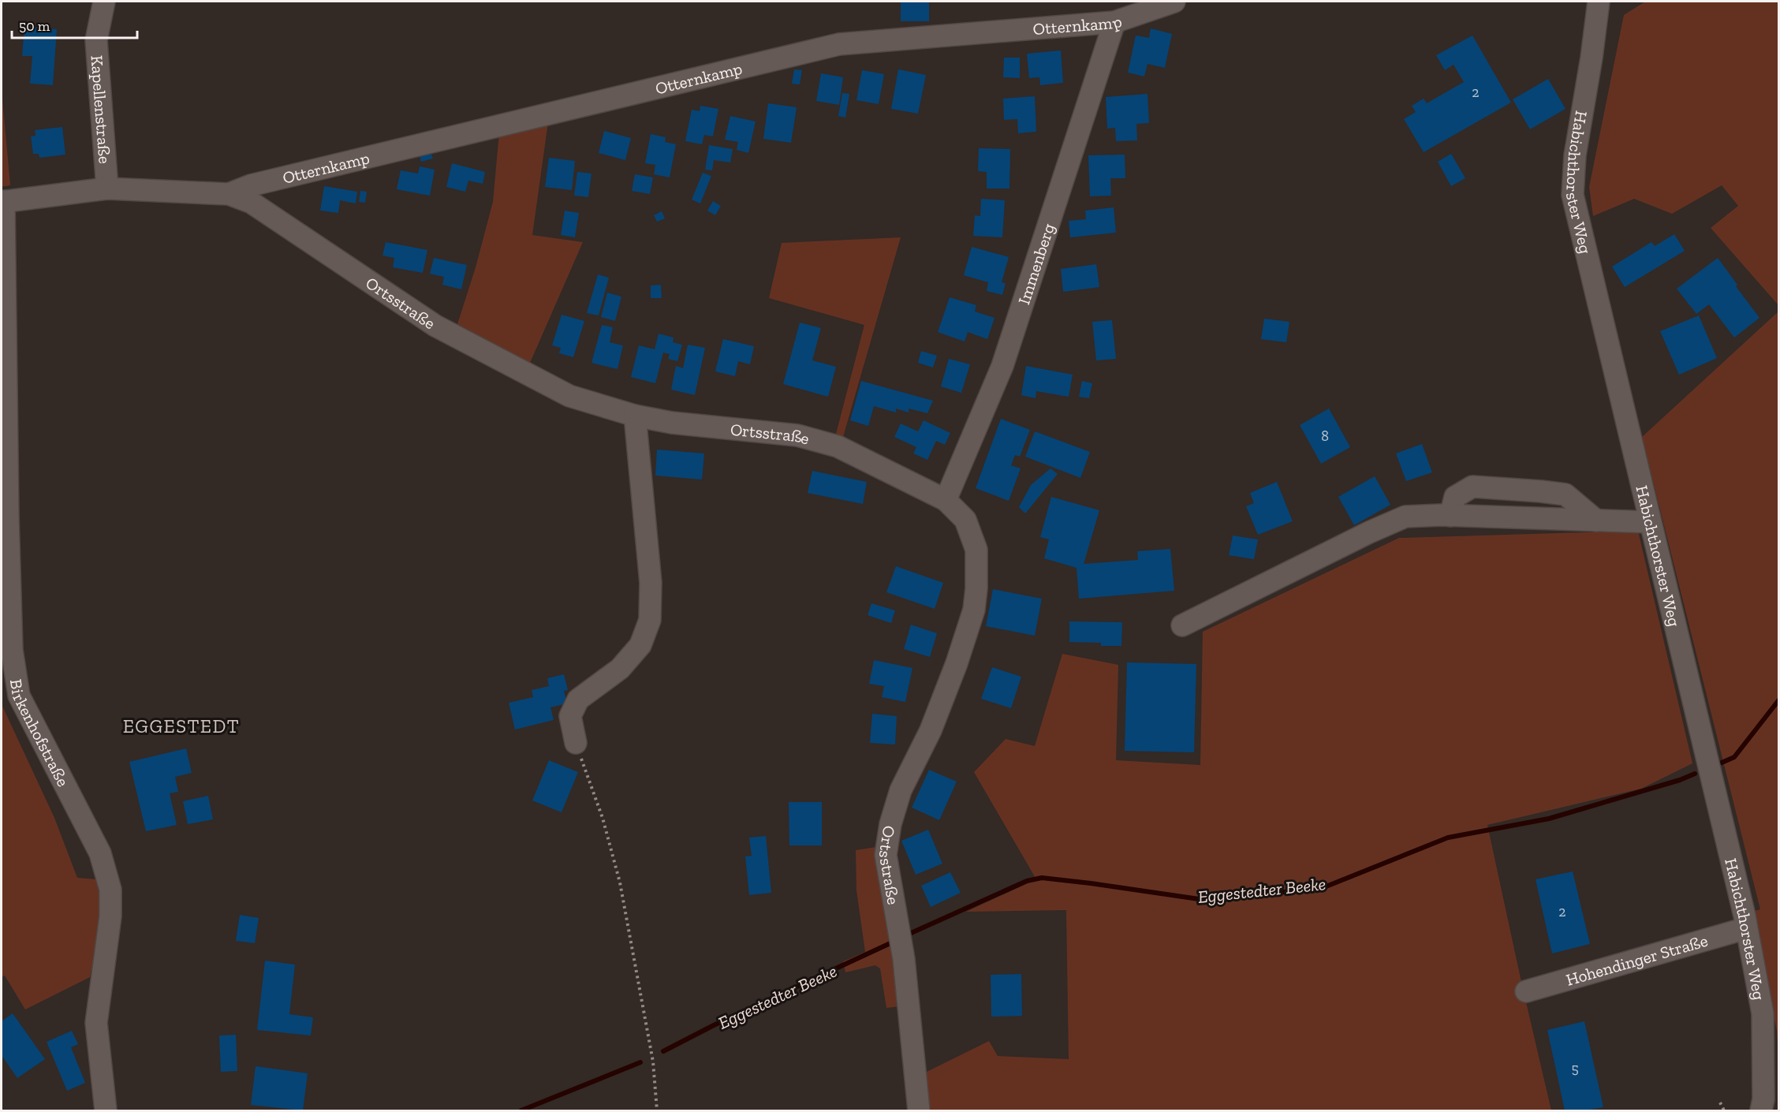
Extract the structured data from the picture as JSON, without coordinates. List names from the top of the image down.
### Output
{
  "streets": {
    "street": [
      "Otternkamp",
      "Kapellenstraße",
      "Habichthorster Weg",
      "Immenberg",
      "Ortsstraße",
      "Birkenhofstraße",
      "Hohendinger Straße"
    ]
  },
  "crossings": [
    ["Otternkamp", "Immenberg"],
    ["Otternkamp", "Ortsstraße"],
    ["Kapellenstraße", "Ortsstraße"],
    ["Habichthorster Weg", "Hohendinger Straße"],
    ["Immenberg", "Ortsstraße"],
    ["Ortsstraße", "Birkenhofstraße"]
  ],
  "districts": ["EGGESTEDT"],
  "water": ["Eggestedter Beeke"],
  "house_numbers": [
    "2",
    "8",
    "2",
    "5"
  ],
  "scale_bar": "50 m"
}
